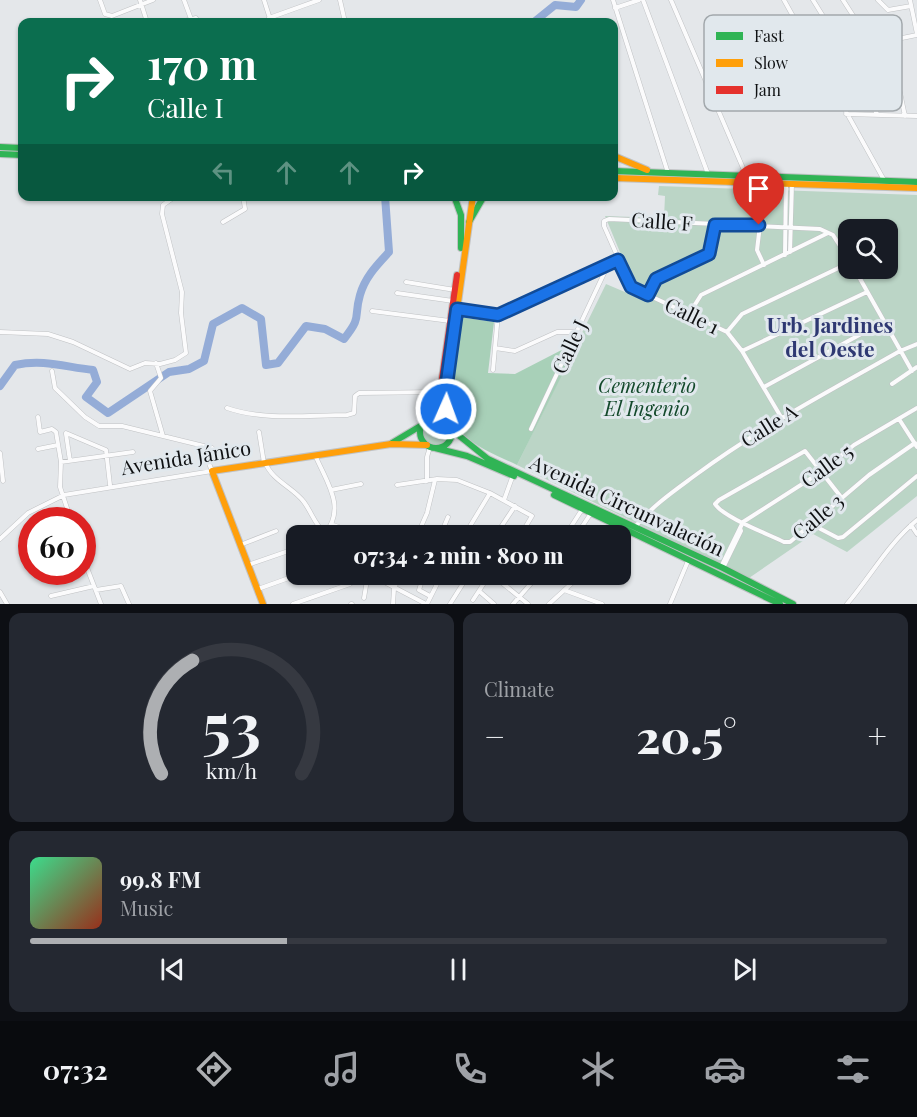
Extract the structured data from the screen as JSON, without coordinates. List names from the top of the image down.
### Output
{
  "streets": {
    "main road": ["Avenida Jánico", "Avenida Circunvalación"],
    "street": [
      "Calle F",
      "Calle 1",
      "Calle J",
      "Calle A",
      "Calle 5",
      "Calle 3"
    ]
  },
  "crossings": [
    ["Calle F", "Calle 1"],
    ["Calle 1", "Calle A"],
    ["Calle A", "Avenida Circunvalación"],
    ["Avenida Jánico", "Avenida Circunvalación"],
    ["Calle 5", "Calle 3"]
  ],
  "districts": ["Urb. Jardines del Oeste"],
  "parks": ["Cementerio El Ingenio"],
  "legend": ["Fast", "Slow", "Jam"],
  "page": {
    "turn": ["170 m", "Calle I"],
    "limit": "60",
    "trip": "07:34 · 2 min · 800 m",
    "tile": "Climate",
    "heat": ["−", "20.5°", "+"],
    "song": ["99.8 FM", "Music"],
    "tabs": "07:32",
    "gauge": ["53", "km/h"]
  }
}
